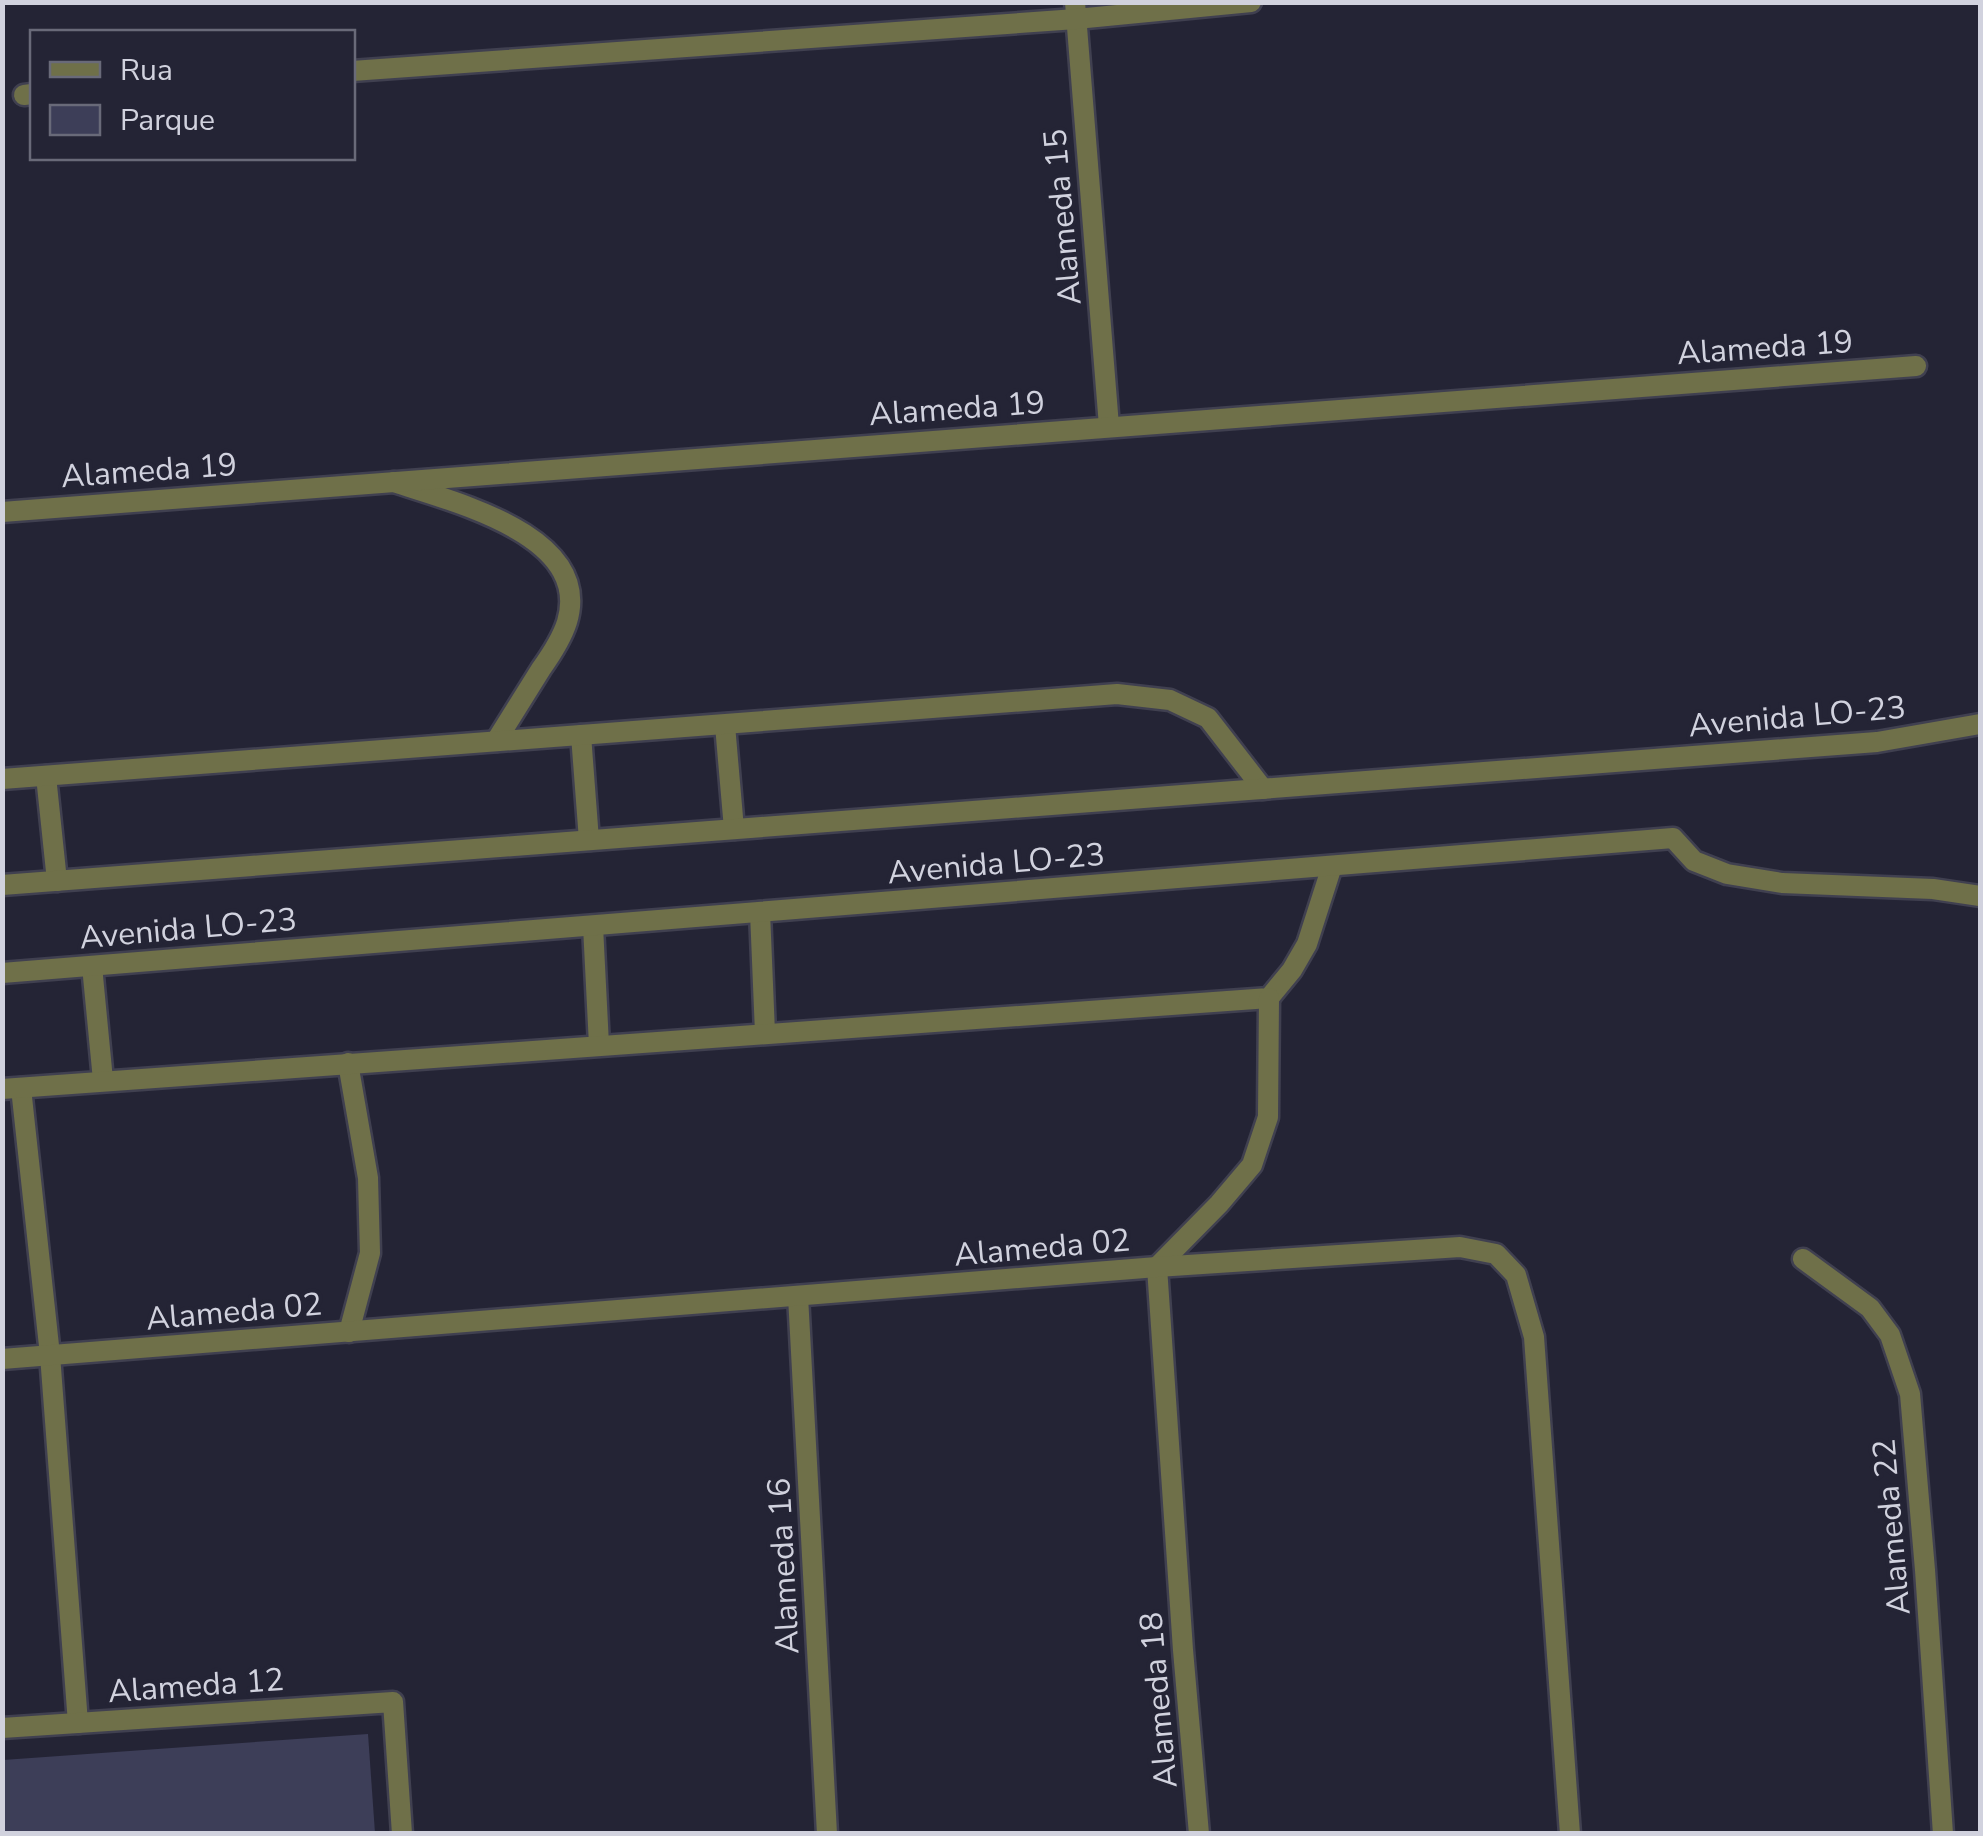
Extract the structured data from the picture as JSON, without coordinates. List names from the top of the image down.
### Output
{
  "streets": {
    "street": [
      "Alameda 15",
      "Alameda 19",
      "Avenida LO-23",
      "Alameda 02",
      "Alameda 22",
      "Alameda 16",
      "Alameda 12",
      "Alameda 18"
    ]
  },
  "crossings": [
    ["Alameda 15", "Alameda 19"],
    ["Alameda 02", "Alameda 16"],
    ["Alameda 02", "Alameda 18"]
  ],
  "legend": ["Rua", "Parque"]
}
